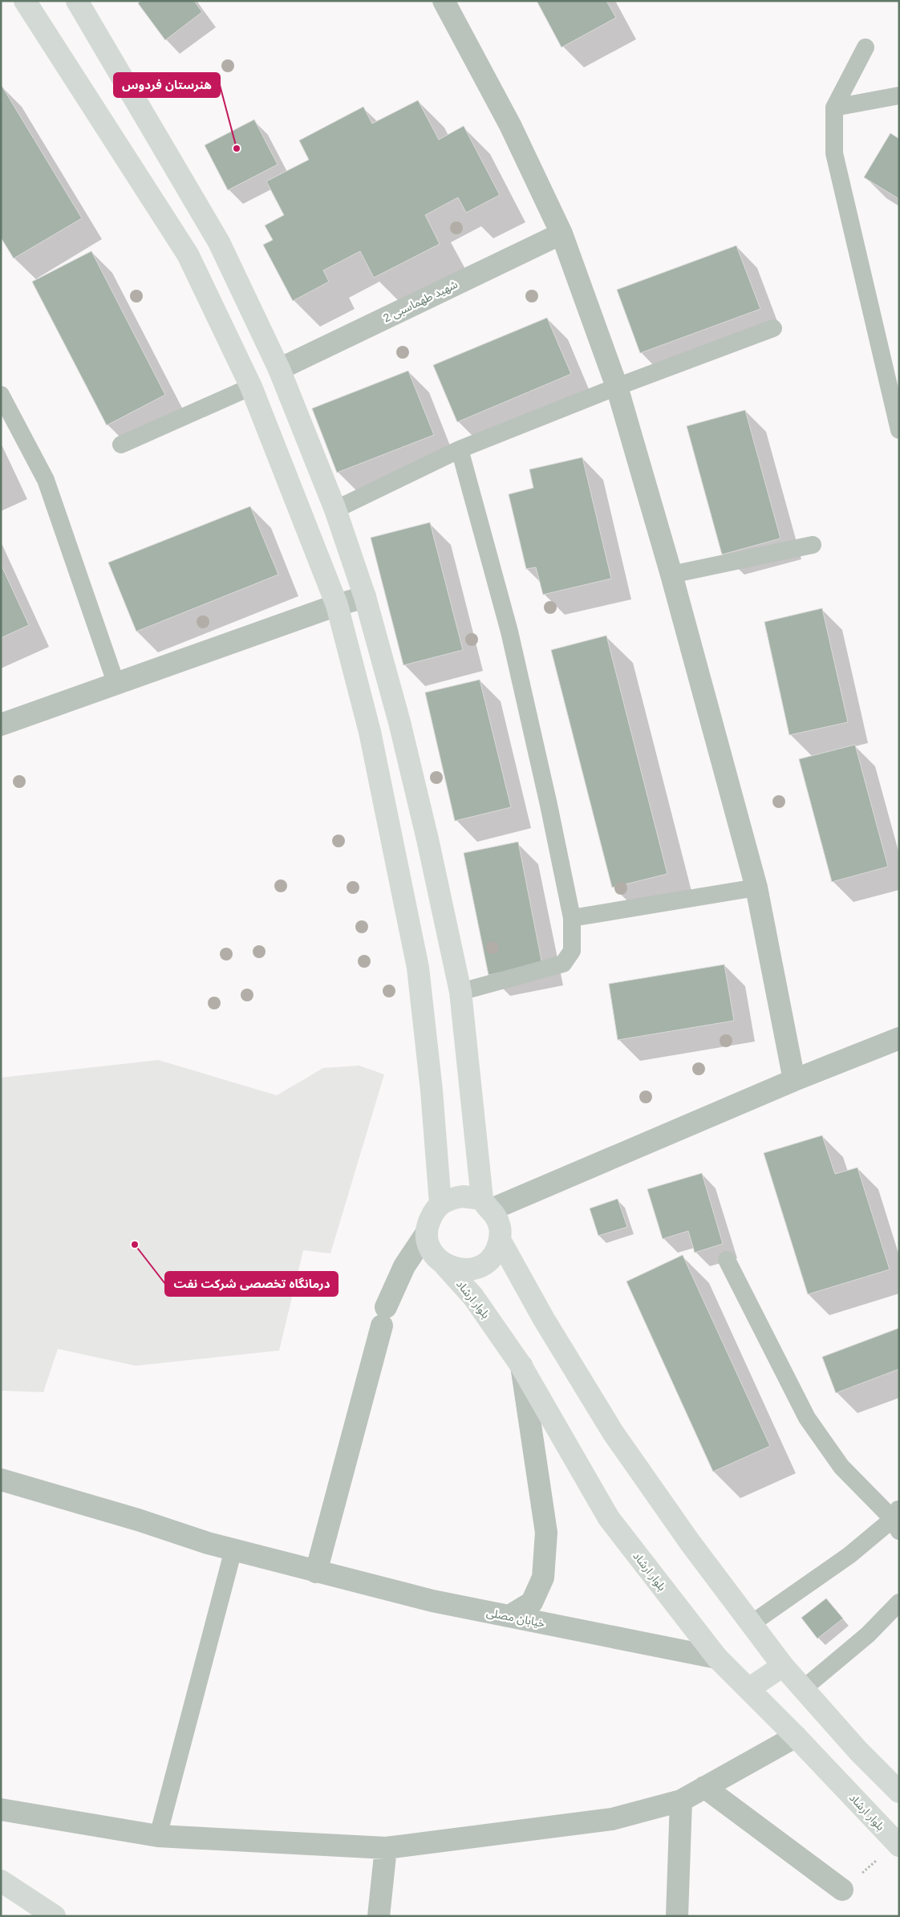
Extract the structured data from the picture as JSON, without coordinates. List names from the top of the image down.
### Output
{
  "streets": {
    "main road": ["بلوار ارشاد"],
    "street": ["شهید طهماسبی 2", "خیابان مصلی"]
  },
  "crossings": [
    ["بلوار ارشاد", "خیابان مصلی"]
  ],
  "places": ["هنرستان فردوس", "درمانگاه تخصصی شرکت نفت"]
}
